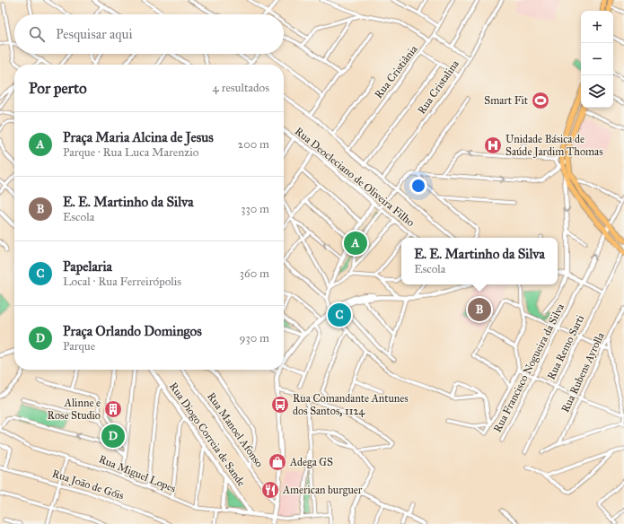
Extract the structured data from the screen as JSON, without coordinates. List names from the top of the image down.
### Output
{
  "streets": {
    "street": [
      "Rua Cristiânia",
      "Rua Cristalina",
      "Rua Deocleciano de Oliveira Filho",
      "Rua Remo Sarti",
      "Rua Francisco Nogueira da Silva",
      "Rua Rubens Ayrolla",
      "Rua Manoel Afonso",
      "Rua Diogo Correia de Sande",
      "Rua Miguel Lopes",
      "Rua João de Góis"
    ]
  },
  "crossings": [
    ["Rua Diogo Correia de Sande", "Rua Miguel Lopes"]
  ],
  "places": {
    "sports": ["Smart Fit"],
    "hospital": ["Unidade Básica de Saúde Jardim Thomas"],
    "bus stop": ["Rua Comandante Antunes dos Santos, 1124"],
    "building": ["Alinne e Rose Studio"],
    "shop": ["Adega GS"],
    "restaurant": ["American burguer"]
  },
  "page": {
    "map_buttons": ["+", "−"],
    "search": "Pesquisar aqui",
    "heading": ["Por perto", "4 resultados"],
    "list": [
      {
        "mark": "A",
        "name": "Praça Maria Alcina de Jesus",
        "note": "Parque · Rua Luca Marenzio",
        "value": "200 m"
      },
      {
        "mark": "B",
        "name": "E. E. Martinho da Silva",
        "note": "Escola",
        "value": "330 m"
      },
      {
        "mark": "C",
        "name": "Papelaria",
        "note": "Local · Rua Ferreirópolis",
        "value": "360 m"
      },
      {
        "mark": "D",
        "name": "Praça Orlando Domingos",
        "note": "Parque",
        "value": "930 m"
      }
    ],
    "pins": [
      "A",
      "B",
      "C",
      "D"
    ],
    "popup": ["E. E. Martinho da Silva", "Escola"]
  }
}
